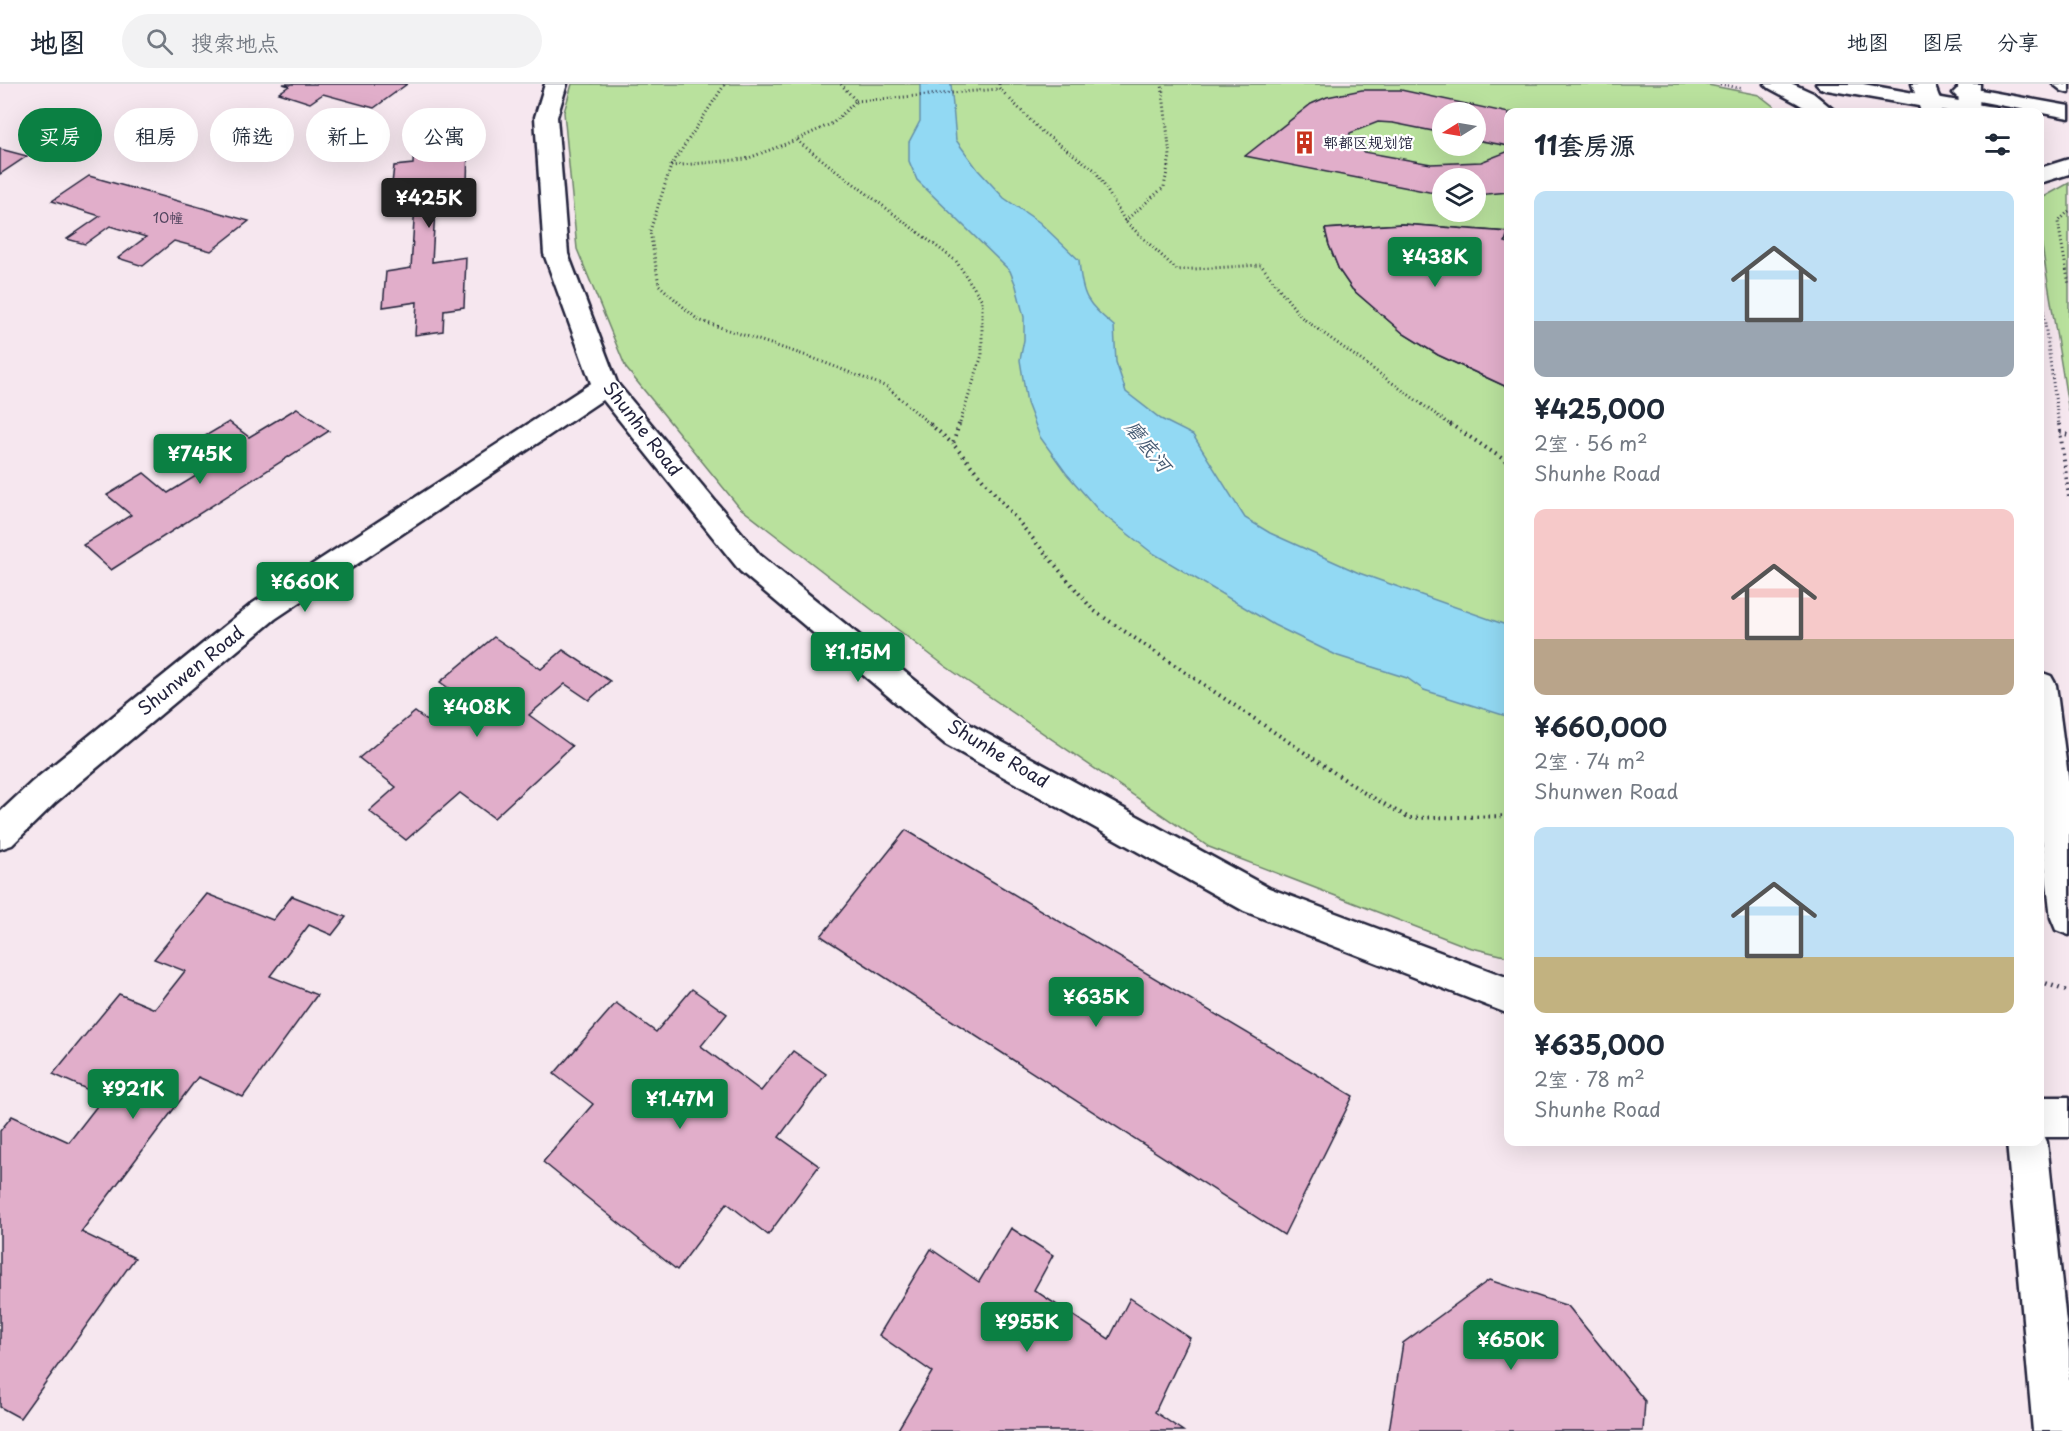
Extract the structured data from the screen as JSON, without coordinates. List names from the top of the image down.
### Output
{
  "streets": {
    "street": ["Shunhe Road", "Shunwen Road"]
  },
  "crossings": [
    ["Shunhe Road", "Shunwen Road"]
  ],
  "water": ["磨底河"],
  "places": {
    "building": ["郫都区规划馆"]
  },
  "house_numbers": ["10幢"],
  "north": "left",
  "page": {
    "header": "地图",
    "search": "搜索地点",
    "nav": ["地图", "图层", "分享"],
    "chip": [
      "买房",
      "租房",
      "筛选",
      "新上",
      "公寓"
    ],
    "heading": "11套房源",
    "price": [
      "¥425K",
      "¥438K",
      "¥745K",
      "¥660K",
      "¥1.15M",
      "¥408K",
      "¥635K",
      "¥921K",
      "¥1.47M",
      "¥955K",
      "¥650K"
    ],
    "list": [
      {
        "name": "¥425,000",
        "note": "2室 · 56 m² · Shunhe Road"
      },
      {
        "name": "¥660,000",
        "note": "2室 · 74 m² · Shunwen Road"
      },
      {
        "name": "¥635,000",
        "note": "2室 · 78 m² · Shunhe Road"
      }
    ]
  }
}
